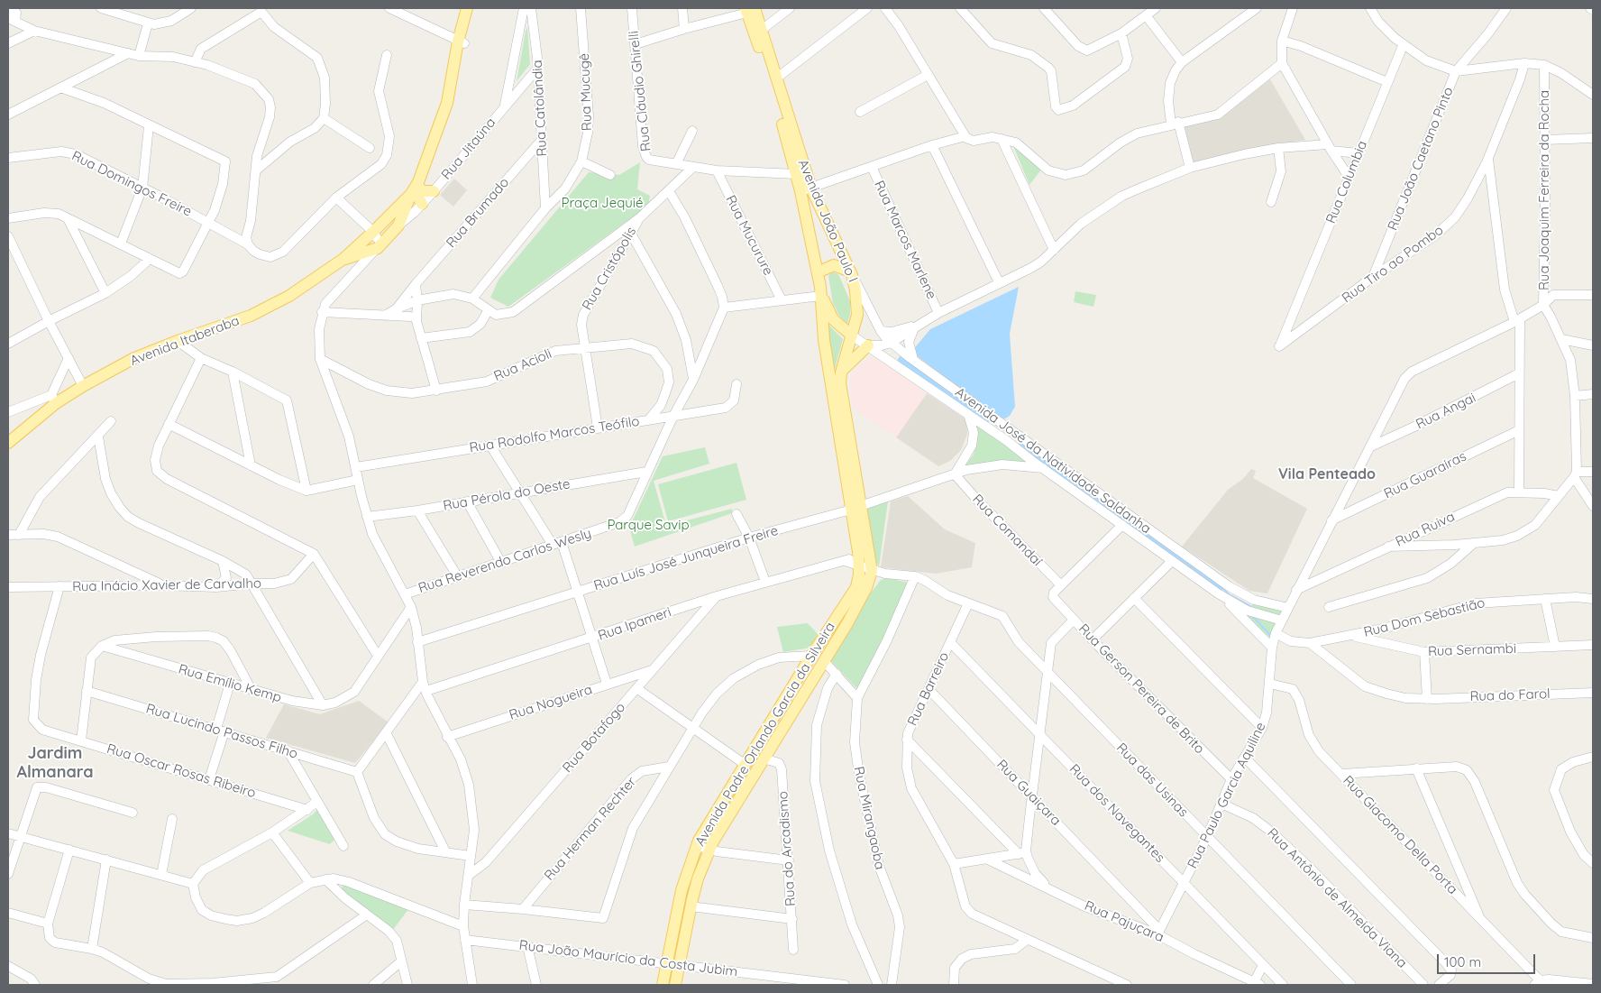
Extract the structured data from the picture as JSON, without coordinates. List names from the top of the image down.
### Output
{
  "streets": {
    "main road": ["Avenida João Paulo I", "Avenida Itaberaba", "Avenida Padre Orlando Garcia da Silveira"],
    "street": [
      "Rua Cláudio Ghirelli",
      "Rua Mucugê",
      "Rua Catolândia",
      "Rua Jitaúna",
      "Rua João Caetano Pinto",
      "Rua Columbia",
      "Rua Domingos Freire",
      "Rua Joaquim Ferreira da Rocha",
      "Rua Brumado",
      "Rua Mucurure",
      "Rua Marcos Marlene",
      "Rua Tiro ao Pombo",
      "Rua Cristópolis",
      "Rua Acioli",
      "Rua Angai",
      "Rua Rodolfo Marcos Teófilo",
      "Avenida José da Natividade Saldanha",
      "Rua Guarairas",
      "Rua Pérola do Oeste",
      "Rua Ruiva",
      "Rua Comandaí",
      "Rua Luís José Junqueira Freire",
      "Rua Reverendo Carlos Wesly",
      "Rua Inácio Xavier de Carvalho",
      "Rua Dom Sebastião",
      "Rua Ipameri",
      "Rua Sernambi",
      "Rua Emílio Kemp",
      "Rua Barreiro",
      "Rua Gerson Pereira de Brito",
      "Rua do Farol",
      "Rua Nogueira",
      "Rua Lucindo Passos Filho",
      "Rua Botafogo",
      "Rua Oscar Rosas Ribeiro",
      "Rua das Usinas",
      "Rua Guaiçara",
      "Rua Paulo Garcia Aquiline",
      "Rua dos Navegantes",
      "Rua Mirangaoba",
      "Rua Herman Rechter",
      "Rua Giacomo Della Porta",
      "Rua do Arcadismo",
      "Rua Antônio de Almeida Viana",
      "Rua Pajuçara",
      "Rua João Maurício da Costa Jubim"
    ]
  },
  "crossings": [
    ["Rua Cláudio Ghirelli", "Avenida João Paulo I"],
    ["Rua Cláudio Ghirelli", "Rua Mucurure"],
    ["Rua Mucugê", "Rua Catolândia"],
    ["Rua Catolândia", "Rua Jitaúna"],
    ["Rua Catolândia", "Rua Brumado"],
    ["Rua Jitaúna", "Avenida Itaberaba"],
    ["Rua João Caetano Pinto", "Rua Tiro ao Pombo"],
    ["Rua Columbia", "Rua Tiro ao Pombo"],
    ["Rua Joaquim Ferreira da Rocha", "Rua Paulo Garcia Aquiline"],
    ["Avenida João Paulo I", "Avenida José da Natividade Saldanha"],
    ["Avenida João Paulo I", "Rua Luís José Junqueira Freire"],
    ["Avenida João Paulo I", "Rua Ipameri"],
    ["Avenida João Paulo I", "Avenida Padre Orlando Garcia da Silveira"],
    ["Rua Cristópolis", "Rua Acioli"],
    ["Rua Cristópolis", "Rua Rodolfo Marcos Teófilo"],
    ["Rua Acioli", "Rua Rodolfo Marcos Teófilo"],
    ["Rua Angai", "Rua Paulo Garcia Aquiline"],
    ["Rua Rodolfo Marcos Teófilo", "Rua Reverendo Carlos Wesly"],
    ["Avenida José da Natividade Saldanha", "Rua Luís José Junqueira Freire"],
    ["Avenida José da Natividade Saldanha", "Rua Paulo Garcia Aquiline"],
    ["Rua Guarairas", "Rua Paulo Garcia Aquiline"],
    ["Rua Pérola do Oeste", "Rua Reverendo Carlos Wesly"],
    ["Rua Ruiva", "Rua Paulo Garcia Aquiline"],
    ["Rua Comandaí", "Rua Luís José Junqueira Freire"],
    ["Rua Comandaí", "Rua Gerson Pereira de Brito"],
    ["Rua Inácio Xavier de Carvalho", "Rua Oscar Rosas Ribeiro"],
    ["Rua Dom Sebastião", "Rua Sernambi"],
    ["Rua Dom Sebastião", "Rua do Farol"],
    ["Rua Dom Sebastião", "Rua Paulo Garcia Aquiline"],
    ["Rua Ipameri", "Rua Botafogo"],
    ["Rua Barreiro", "Rua das Usinas"],
    ["Rua Barreiro", "Rua Guaiçara"],
    ["Rua Barreiro", "Rua dos Navegantes"],
    ["Rua Gerson Pereira de Brito", "Rua Paulo Garcia Aquiline"],
    ["Rua Nogueira", "Rua Botafogo"],
    ["Avenida Padre Orlando Garcia da Silveira", "Rua do Arcadismo"],
    ["Avenida Padre Orlando Garcia da Silveira", "Rua João Maurício da Costa Jubim"],
    ["Rua das Usinas", "Rua Paulo Garcia Aquiline"],
    ["Rua Guaiçara", "Rua Paulo Garcia Aquiline"],
    ["Rua Guaiçara", "Rua Pajuçara"],
    ["Rua Paulo Garcia Aquiline", "Rua dos Navegantes"],
    ["Rua Paulo Garcia Aquiline", "Rua Giacomo Della Porta"],
    ["Rua Paulo Garcia Aquiline", "Rua Antônio de Almeida Viana"],
    ["Rua Paulo Garcia Aquiline", "Rua Pajuçara"]
  ],
  "districts": ["Vila Penteado", "Jardim Almanara"],
  "parks": ["Praça Jequié", "Parque Savip"],
  "scale_bar": "100 m"
}
